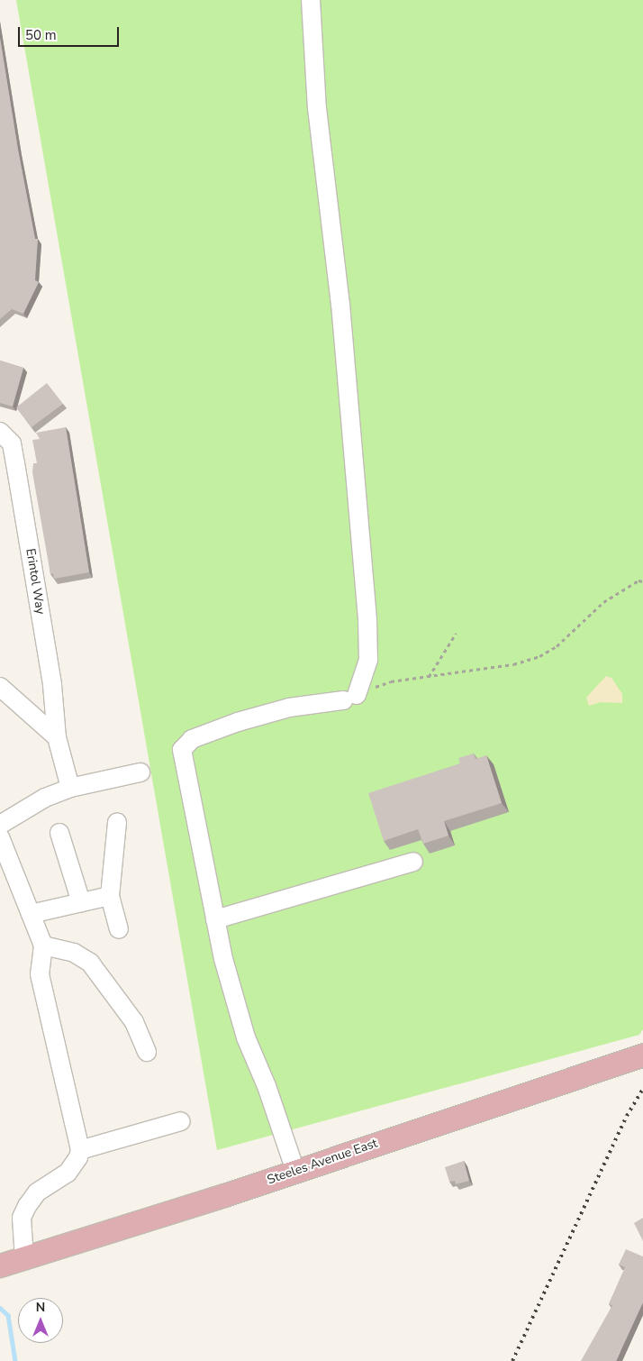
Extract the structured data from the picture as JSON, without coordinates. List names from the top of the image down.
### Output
{
  "streets": {
    "main road": ["Steeles Avenue East"],
    "street": ["Erintol Way"]
  },
  "scale_bar": "50 m",
  "north": "top"
}
